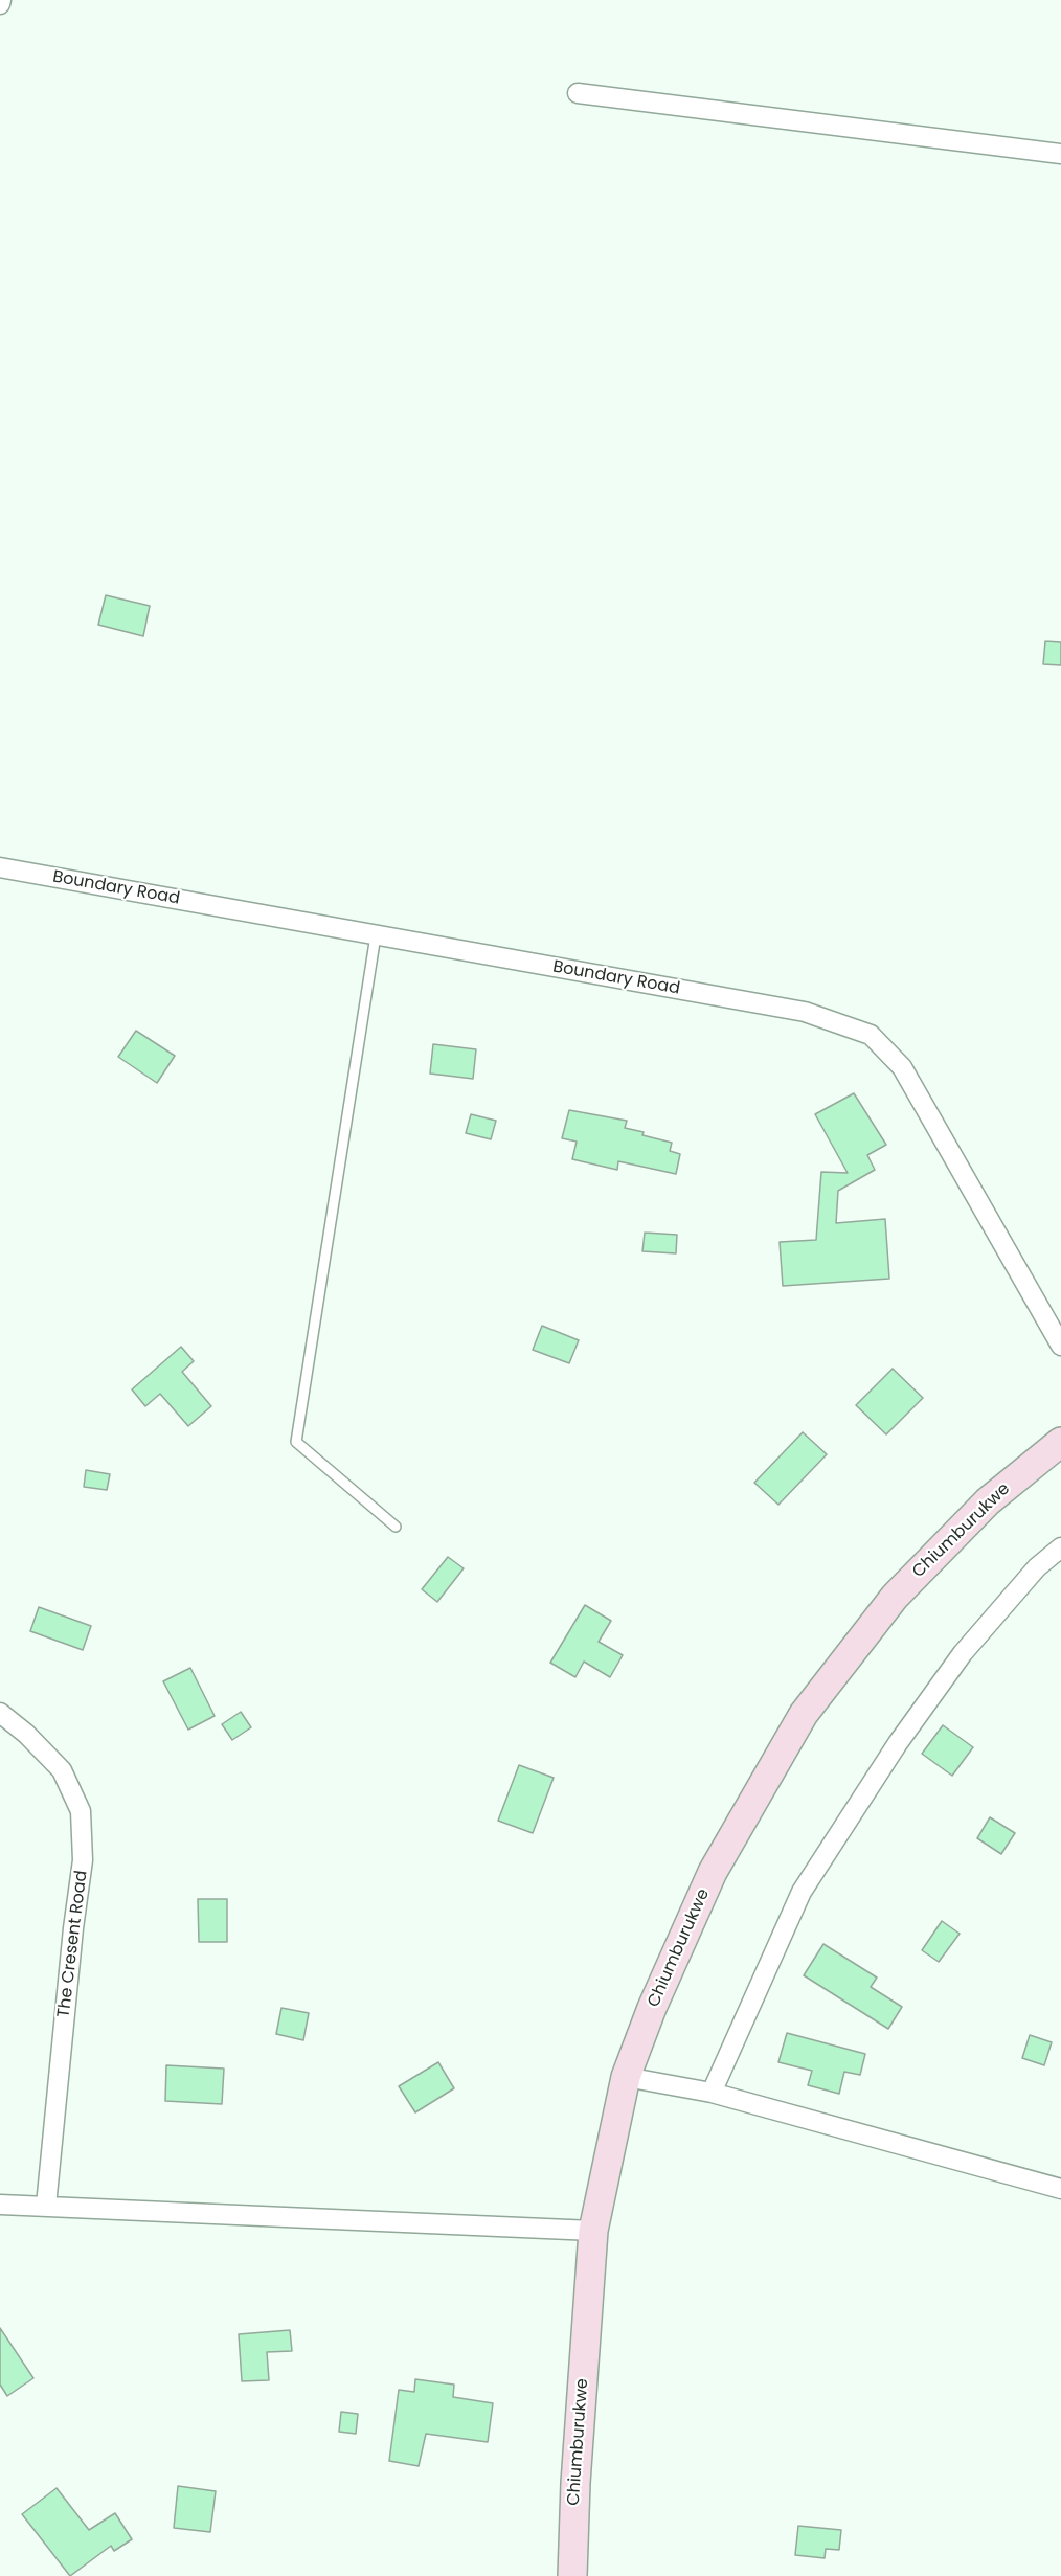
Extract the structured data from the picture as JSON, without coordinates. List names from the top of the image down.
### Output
{
  "streets": {
    "street": ["Boundary Road", "Chiumburukwe", "The Cresent Road"]
  }
}
